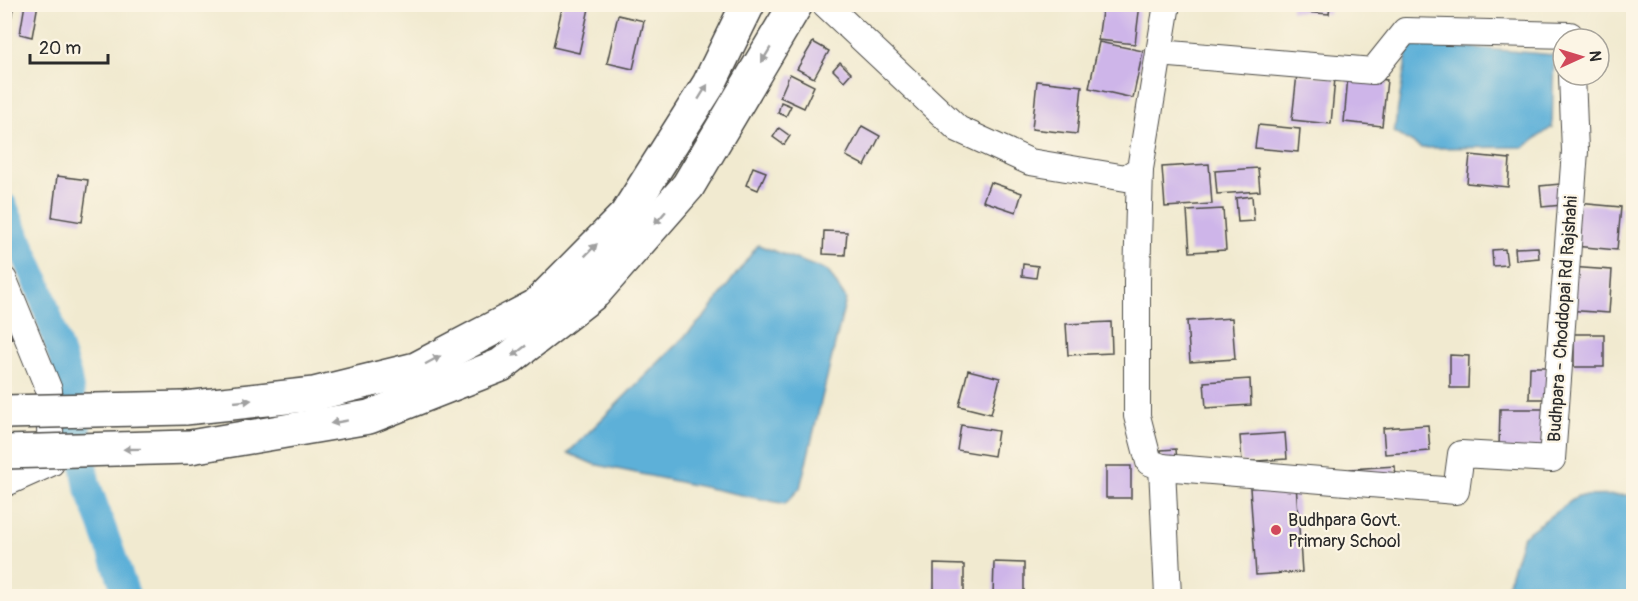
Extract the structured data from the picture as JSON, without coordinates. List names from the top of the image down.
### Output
{
  "streets": {
    "street": ["Budhpara - Choddopai Rd Rajshahi"]
  },
  "places": ["Budhpara Govt. Primary School"],
  "scale_bar": "20 m",
  "north": "right"
}
